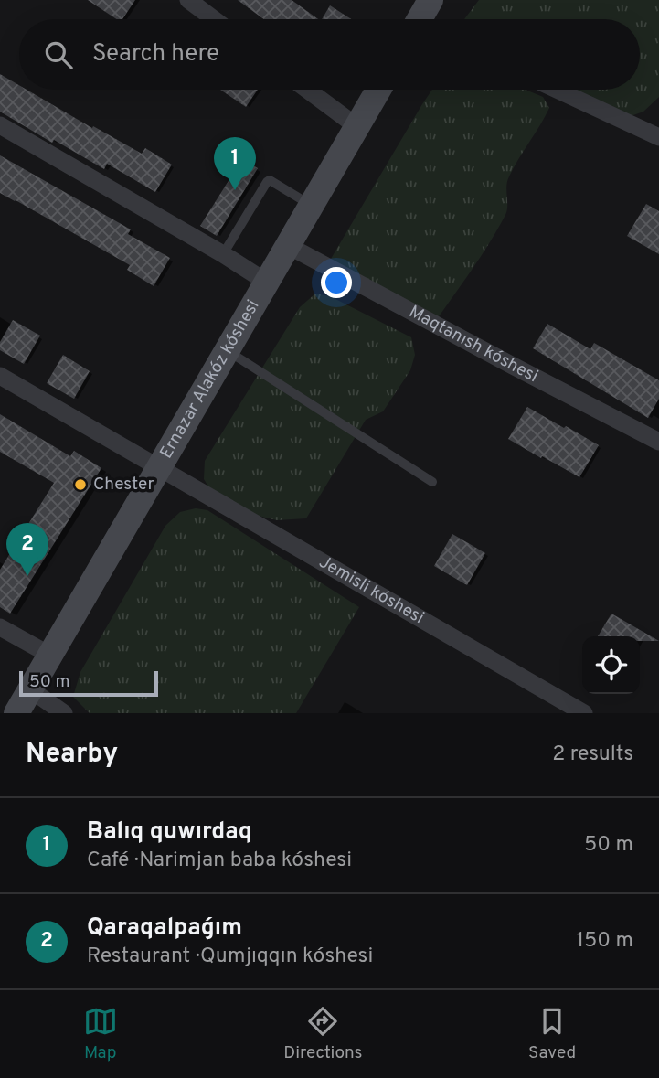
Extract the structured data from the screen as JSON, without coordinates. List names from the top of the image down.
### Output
{
  "streets": {
    "main road": ["Ernazar Alakóz kóshesi"],
    "street": ["Maqtanısh kóshesi", "Jemisli kóshesi"]
  },
  "crossings": [
    ["Maqtanısh kóshesi", "Ernazar Alakóz kóshesi"],
    ["Ernazar Alakóz kóshesi", "Jemisli kóshesi"]
  ],
  "places": ["Chester"],
  "scale_bar": "50 m",
  "page": {
    "search": "Search here",
    "pins": ["1", "2"],
    "scale": "50 m",
    "heading": ["Nearby", "2 results"],
    "list": [
      {
        "mark": "1",
        "name": "Balıq quwırdaq",
        "note": "Café · Narimjan baba kóshesi",
        "value": "50 m"
      },
      {
        "mark": "2",
        "name": "Qaraqalpaǵım",
        "note": "Restaurant · Qumjıqqın kóshesi",
        "value": "150 m"
      }
    ],
    "nav": ["Map", "Directions", "Saved"]
  }
}
